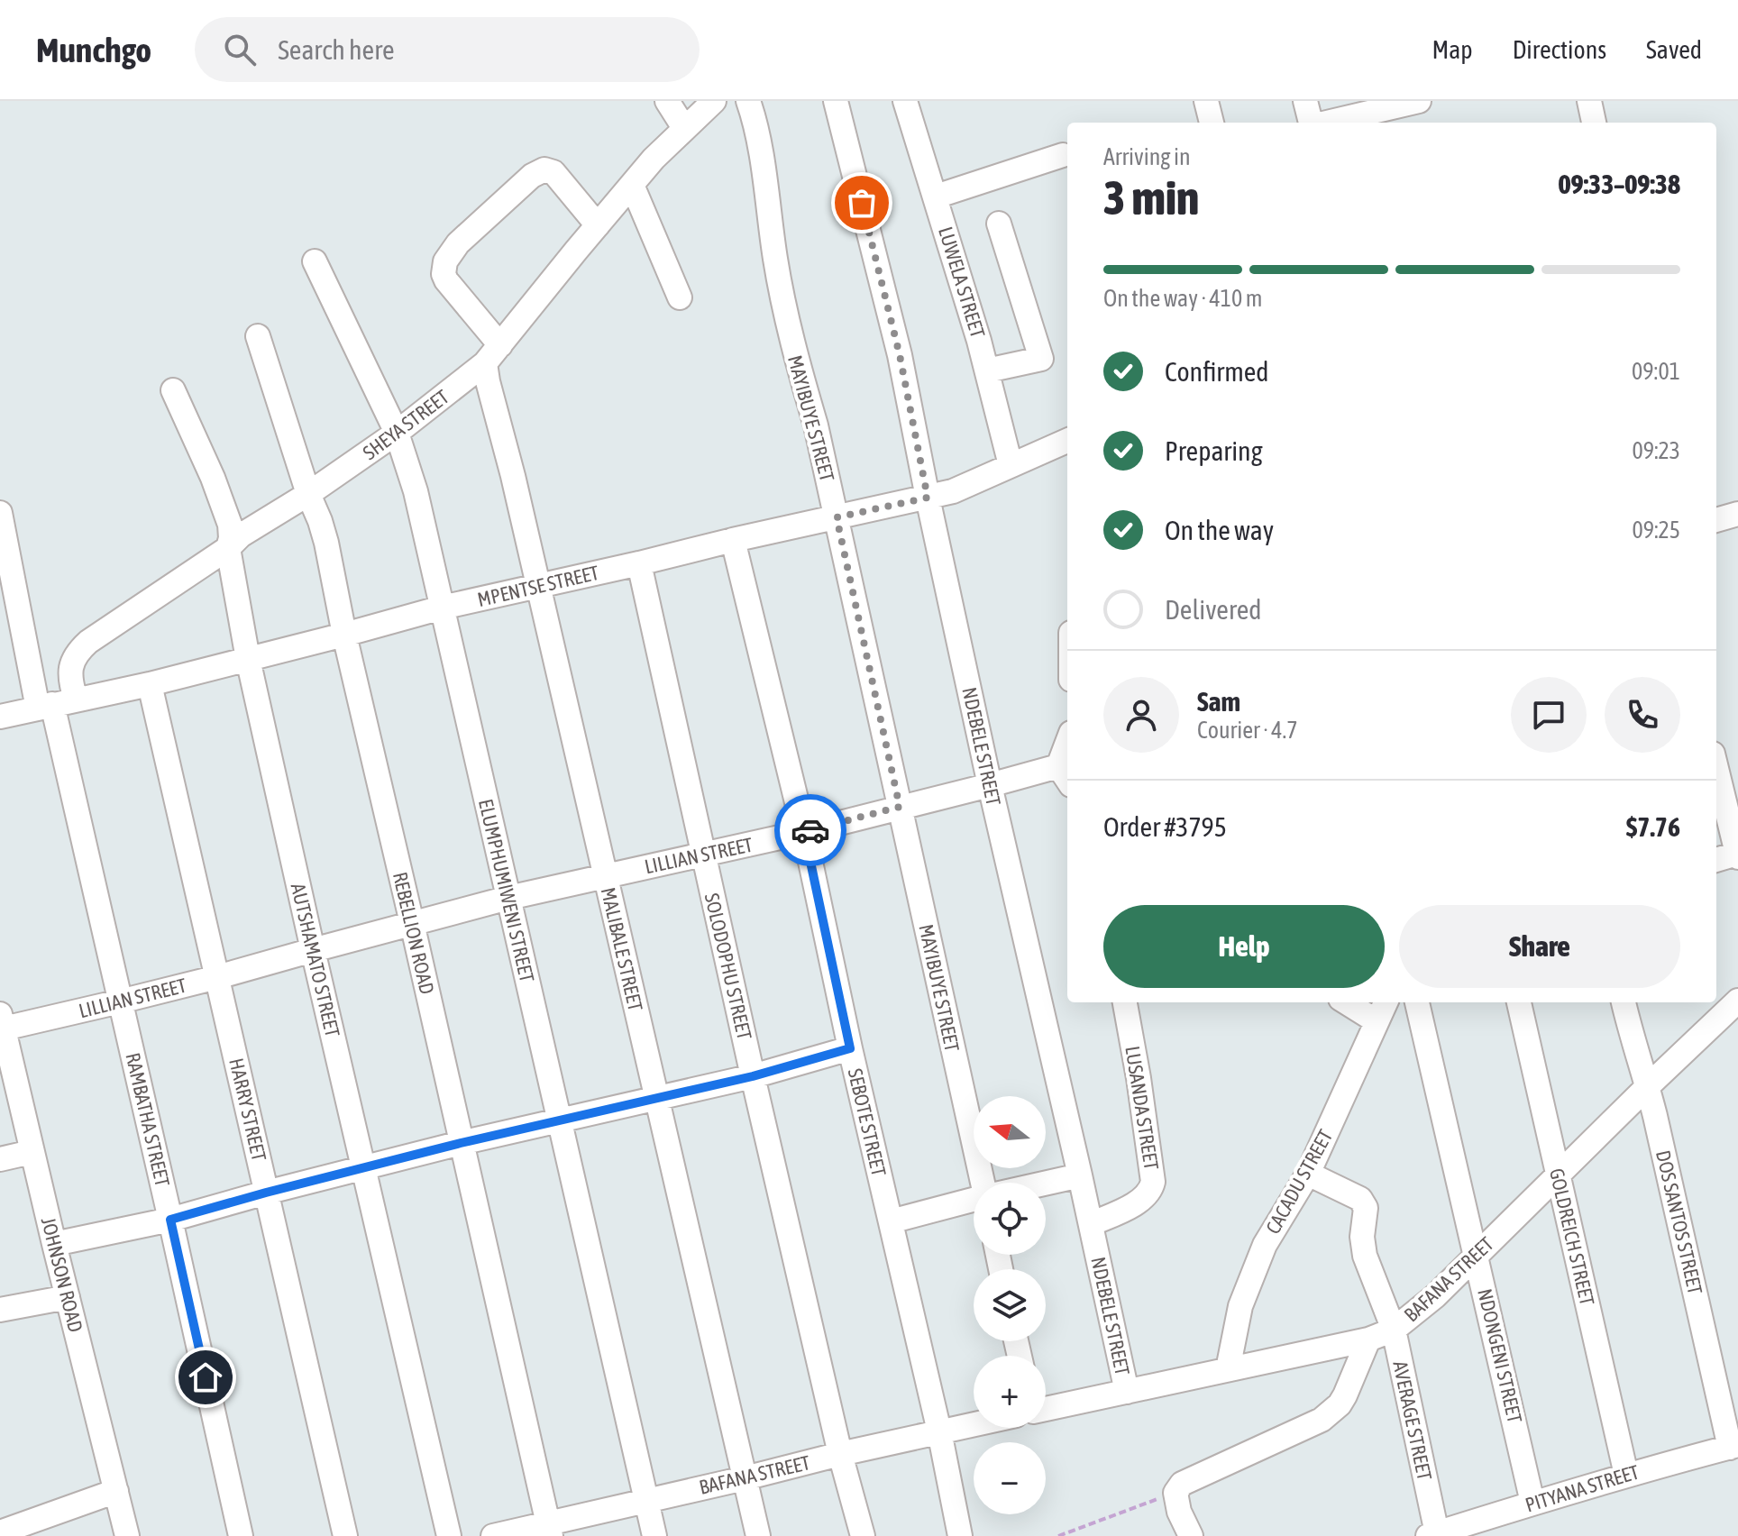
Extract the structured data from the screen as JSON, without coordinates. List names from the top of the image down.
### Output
{
  "streets": {
    "street": [
      "LUWELA STREET",
      "MAYIBUYE STREET",
      "SHEYA STREET",
      "MPENTSE STREET",
      "NDEBELE STREET",
      "LILLIAN STREET",
      "ELUMPHUMIWENI STREET",
      "REBELLION ROAD",
      "MALIBALE STREET",
      "AUTSHAMATO STREET",
      "SOLODOPHU STREET",
      "LUSANDA STREET",
      "HARRY STREET",
      "RAMBATHA STREET",
      "SEBOTE STREET",
      "CACADU STREET",
      "DOS SANTOS STREET",
      "GOLDREICH STREET",
      "JOHNSON ROAD",
      "BAFANA STREET",
      "NDONGENI STREET",
      "AVERAGE STREET",
      "PITYANA STREET"
    ]
  },
  "crossings": [
    ["LUWELA STREET", "MPENTSE STREET"],
    ["MAYIBUYE STREET", "MPENTSE STREET"],
    ["MAYIBUYE STREET", "LILLIAN STREET"],
    ["SHEYA STREET", "MPENTSE STREET"],
    ["SHEYA STREET", "ELUMPHUMIWENI STREET"],
    ["SHEYA STREET", "REBELLION ROAD"],
    ["SHEYA STREET", "MALIBALE STREET"],
    ["SHEYA STREET", "AUTSHAMATO STREET"],
    ["SHEYA STREET", "RAMBATHA STREET"],
    ["MPENTSE STREET", "NDEBELE STREET"],
    ["MPENTSE STREET", "ELUMPHUMIWENI STREET"],
    ["MPENTSE STREET", "REBELLION ROAD"],
    ["MPENTSE STREET", "MALIBALE STREET"],
    ["MPENTSE STREET", "AUTSHAMATO STREET"],
    ["MPENTSE STREET", "SOLODOPHU STREET"],
    ["MPENTSE STREET", "HARRY STREET"],
    ["MPENTSE STREET", "RAMBATHA STREET"],
    ["MPENTSE STREET", "SEBOTE STREET"],
    ["NDEBELE STREET", "LILLIAN STREET"],
    ["NDEBELE STREET", "LUSANDA STREET"],
    ["NDEBELE STREET", "BAFANA STREET"],
    ["LILLIAN STREET", "ELUMPHUMIWENI STREET"],
    ["LILLIAN STREET", "REBELLION ROAD"],
    ["LILLIAN STREET", "MALIBALE STREET"],
    ["LILLIAN STREET", "AUTSHAMATO STREET"],
    ["LILLIAN STREET", "SOLODOPHU STREET"],
    ["LILLIAN STREET", "HARRY STREET"],
    ["LILLIAN STREET", "RAMBATHA STREET"],
    ["LILLIAN STREET", "SEBOTE STREET"],
    ["LILLIAN STREET", "JOHNSON ROAD"],
    ["ELUMPHUMIWENI STREET", "BAFANA STREET"],
    ["REBELLION ROAD", "BAFANA STREET"],
    ["MALIBALE STREET", "BAFANA STREET"],
    ["SOLODOPHU STREET", "BAFANA STREET"],
    ["SEBOTE STREET", "BAFANA STREET"],
    ["CACADU STREET", "BAFANA STREET"],
    ["CACADU STREET", "AVERAGE STREET"],
    ["DOS SANTOS STREET", "BAFANA STREET"],
    ["DOS SANTOS STREET", "PITYANA STREET"],
    ["GOLDREICH STREET", "BAFANA STREET"],
    ["GOLDREICH STREET", "PITYANA STREET"],
    ["BAFANA STREET", "NDONGENI STREET"],
    ["BAFANA STREET", "AVERAGE STREET"],
    ["NDONGENI STREET", "PITYANA STREET"],
    ["AVERAGE STREET", "PITYANA STREET"]
  ],
  "north": "left",
  "page": {
    "header": "Munchgo",
    "search": "Search here",
    "nav": ["Map", "Directions", "Saved"],
    "heading": ["3 min", "Arriving in", "09:33–09:38"],
    "panel": [
      "Sam",
      "Courier · 4.7",
      "Order #3795",
      "$7.76"
    ],
    "bar": "On the way · 410 m",
    "list": [
      ["Confirmed", "09:01"],
      ["Preparing", "09:23"],
      ["On the way", "09:25"],
      "Delivered"
    ],
    "buttons": ["Help", "Share"],
    "map_buttons": ["+", "−"]
  }
}
